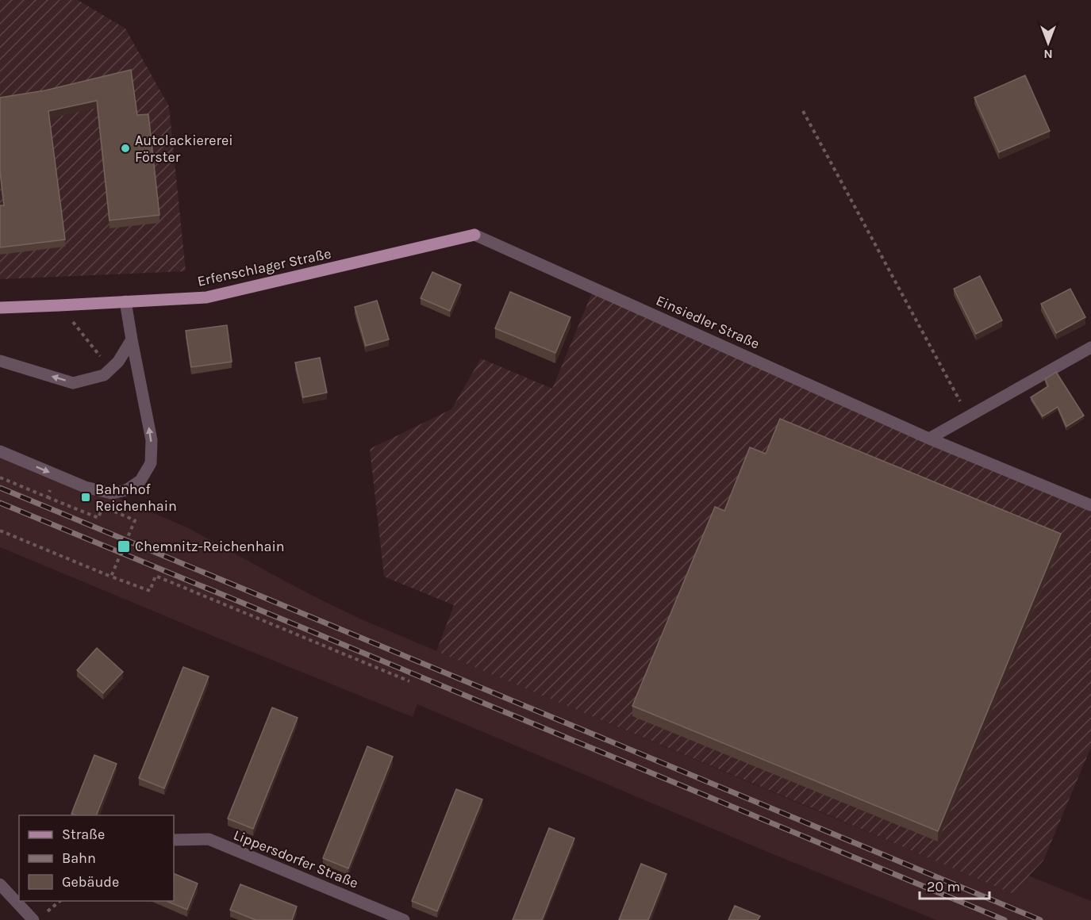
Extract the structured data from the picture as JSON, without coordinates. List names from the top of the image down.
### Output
{
  "streets": {
    "main road": ["Erfenschlager Straße"],
    "street": ["Einsiedler Straße", "Lippersdorfer Straße"]
  },
  "crossings": [
    ["Erfenschlager Straße", "Einsiedler Straße"]
  ],
  "places": {
    "other": ["Autolackiererei Förster"],
    "transit": ["Bahnhof Reichenhain", "Chemnitz-Reichenhain"]
  },
  "legend": ["Straße", "Bahn", "Gebäude"],
  "scale_bar": "20 m",
  "north": "bottom"
}
